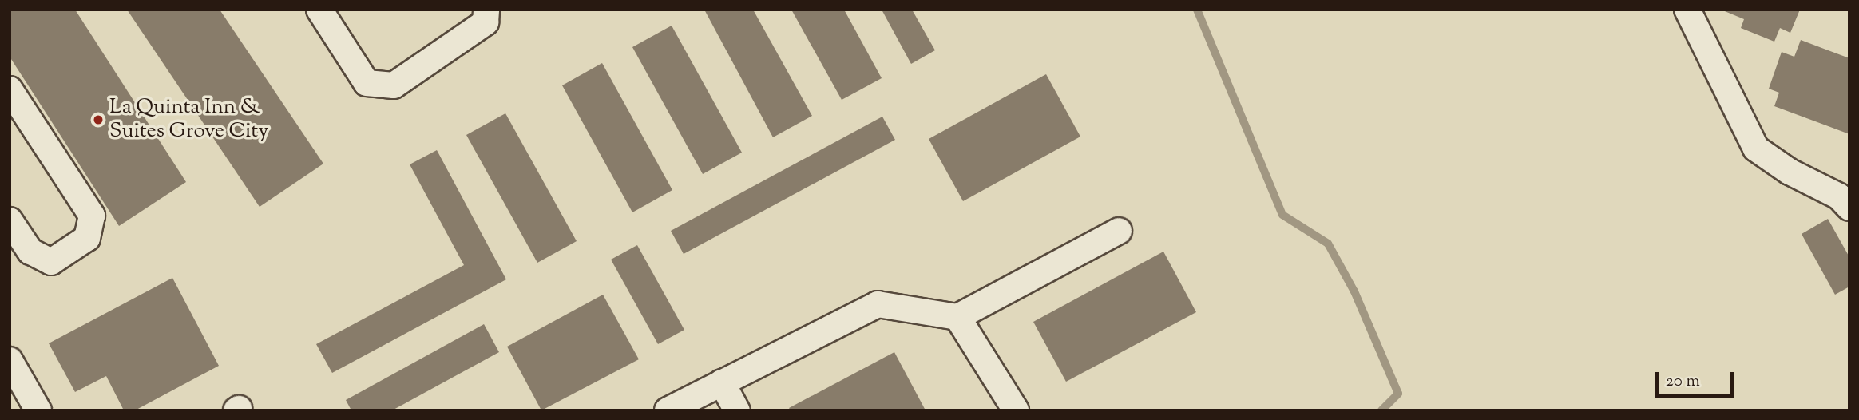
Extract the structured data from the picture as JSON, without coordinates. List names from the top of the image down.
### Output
{
  "places": ["La Quinta Inn & Suites Grove City"],
  "scale_bar": "20 m"
}
